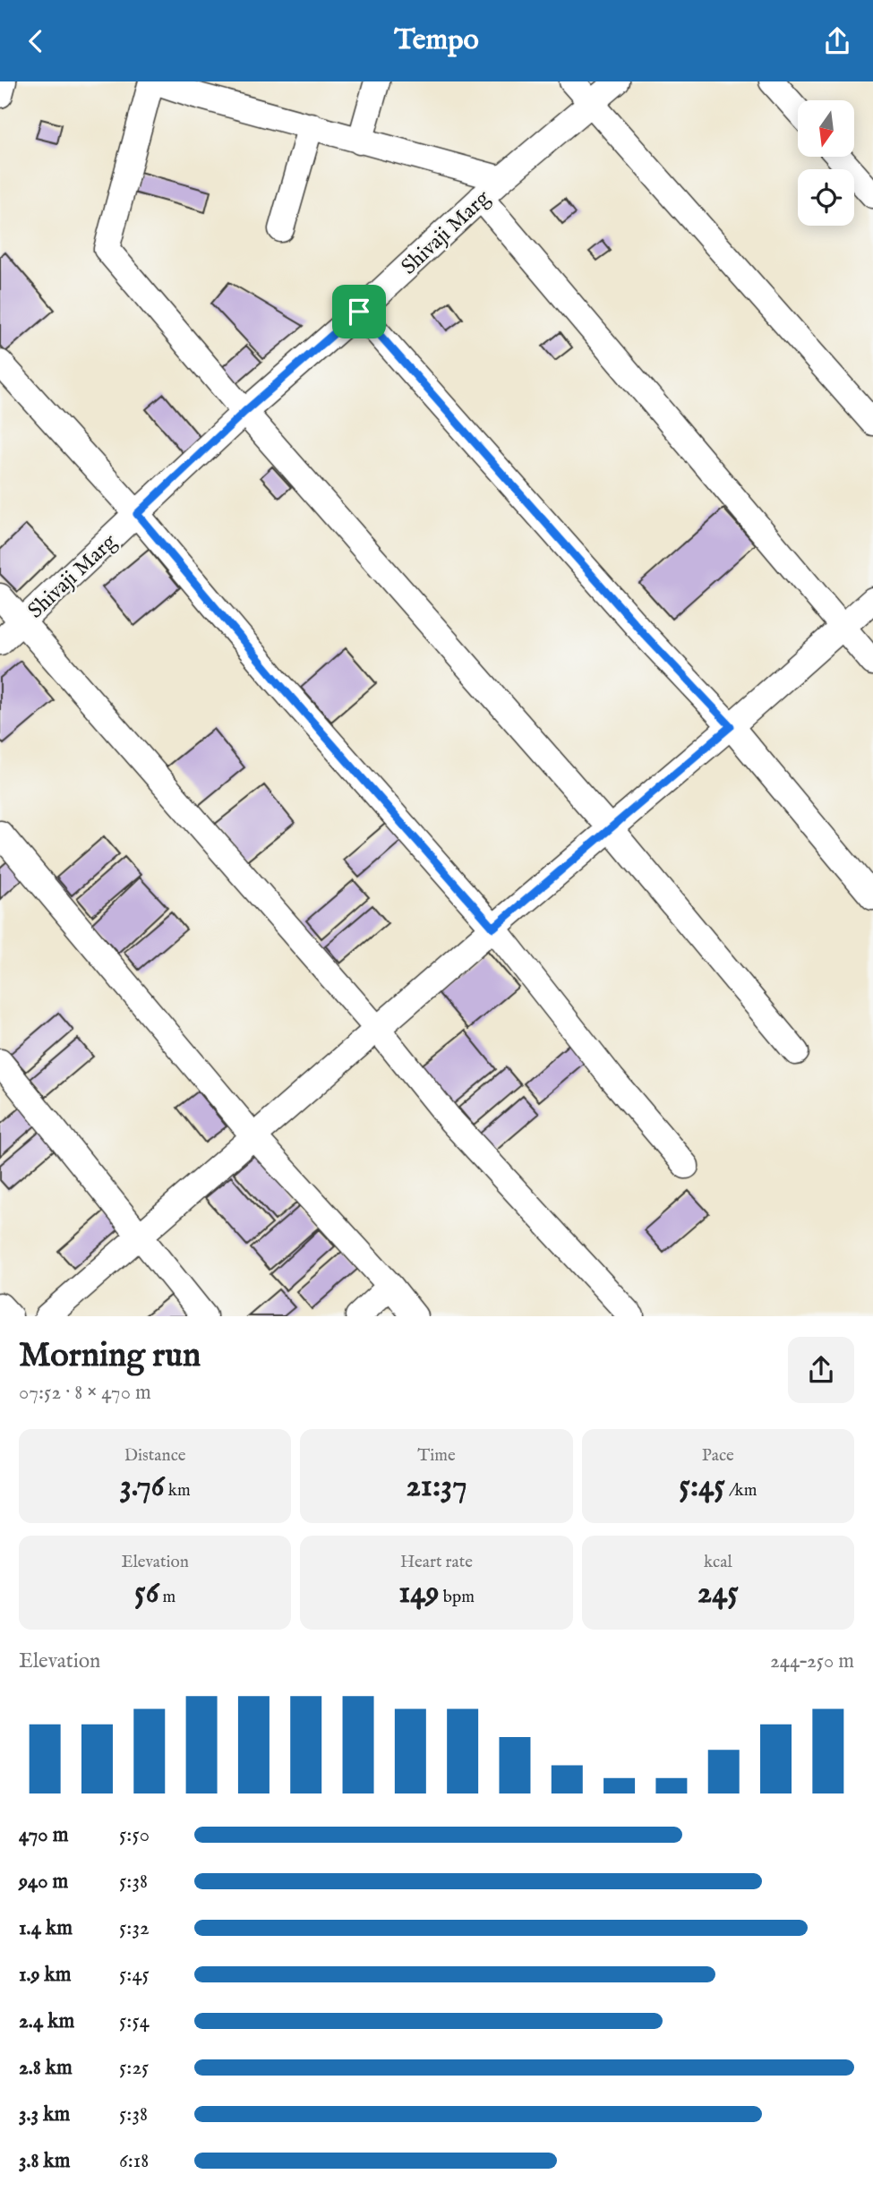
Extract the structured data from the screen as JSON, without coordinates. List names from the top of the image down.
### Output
{
  "streets": {
    "street": ["Shivaji Marg"]
  },
  "north": "bottom",
  "page": {
    "header": "Tempo",
    "heading": ["Morning run", "07:52 · 8 × 470 m"],
    "stats": [
      ["Distance", "3.76 km"],
      ["Time", "21:37"],
      ["Pace", "5:45 /km"],
      ["Elevation", "56 m"],
      ["Heart rate", "149 bpm"],
      ["kcal", "245"]
    ],
    "chart": ["Elevation", "244–250 m"],
    "list": [
      {
        "name": "470 m",
        "note": "5:50"
      },
      {
        "name": "940 m",
        "note": "5:38"
      },
      {
        "name": "1.4 km",
        "note": "5:32"
      },
      {
        "name": "1.9 km",
        "note": "5:45"
      },
      {
        "name": "2.4 km",
        "note": "5:54"
      },
      {
        "name": "2.8 km",
        "note": "5:25"
      },
      {
        "name": "3.3 km",
        "note": "5:38"
      },
      {
        "name": "3.8 km",
        "note": "6:18"
      }
    ]
  }
}
